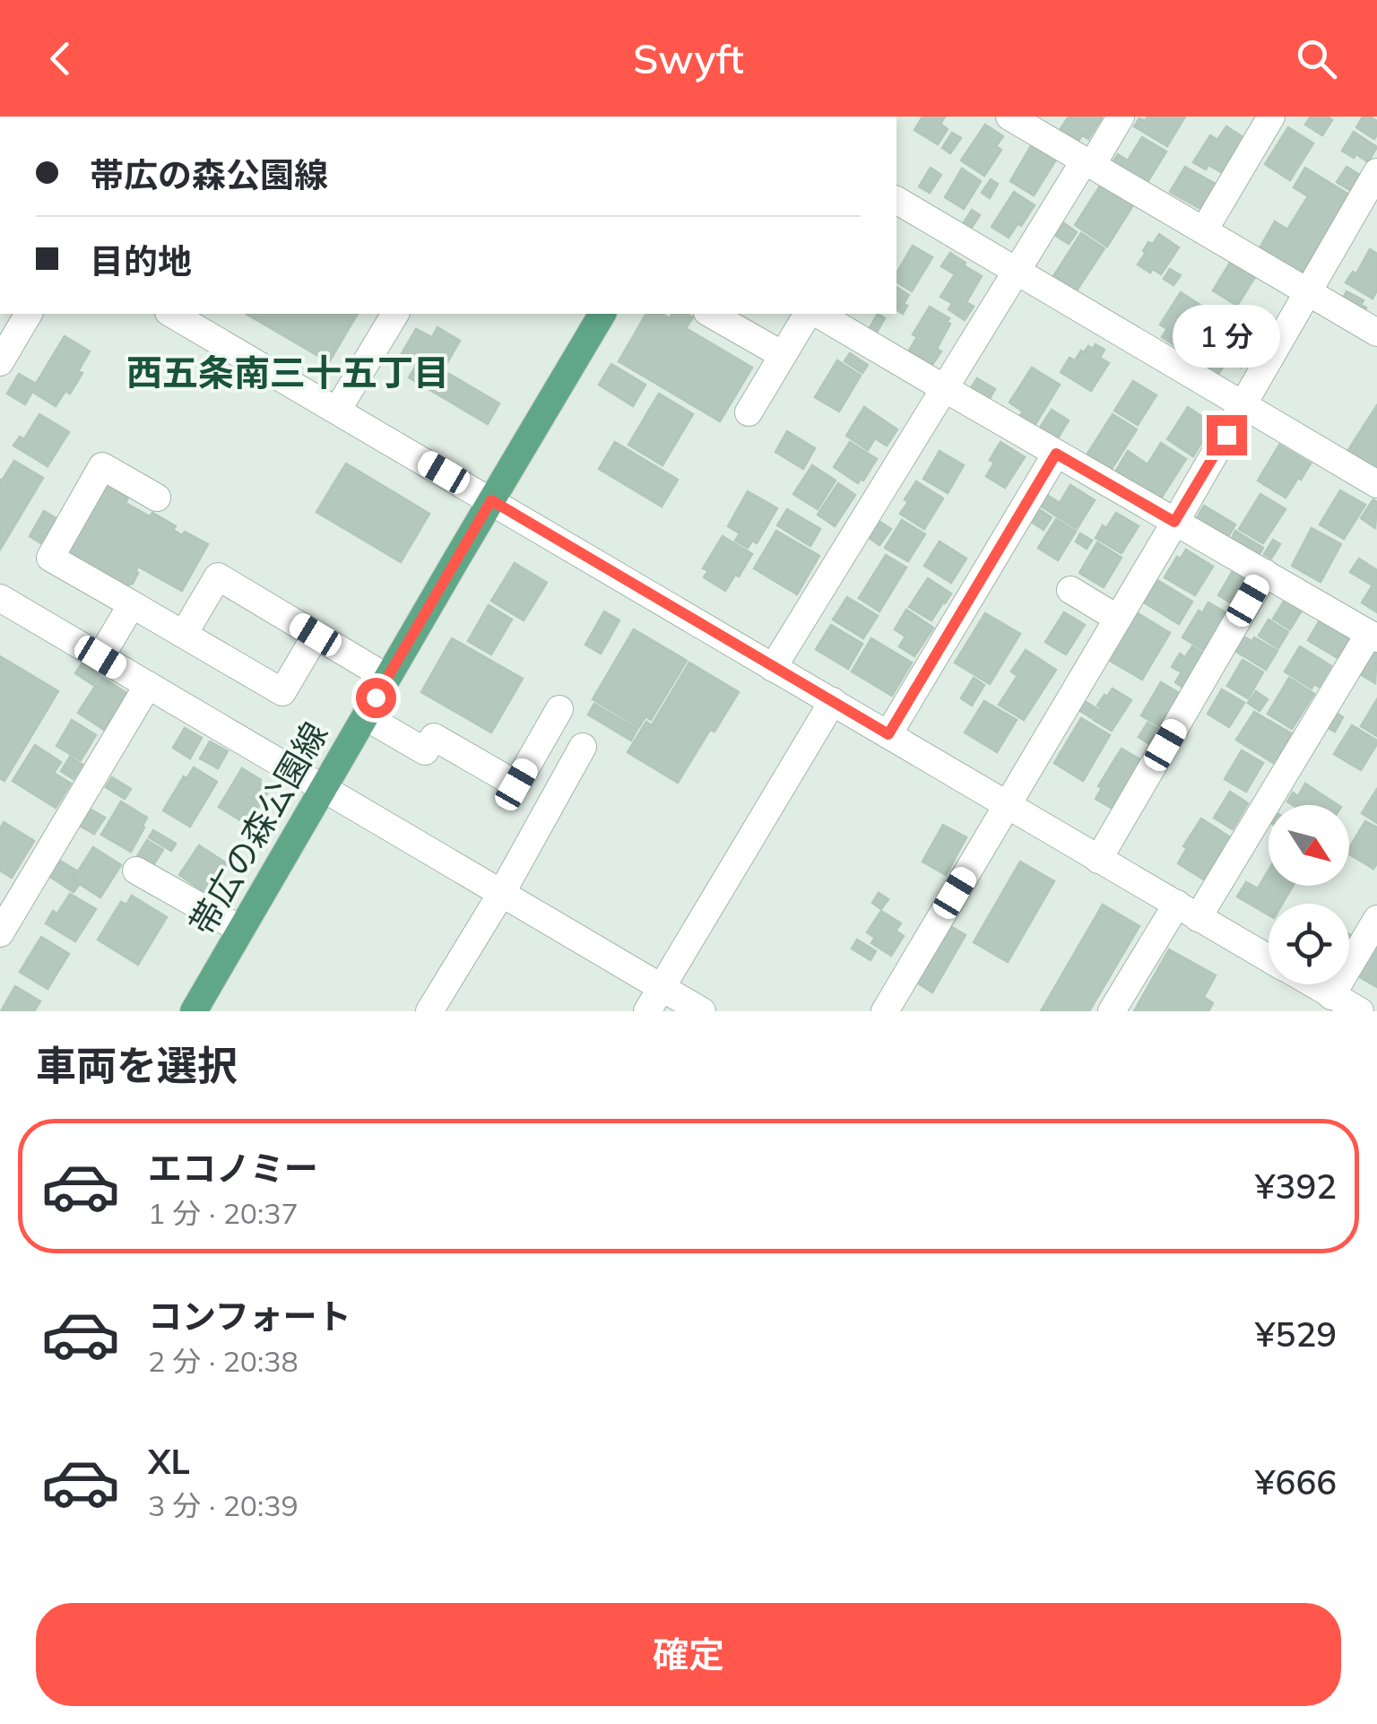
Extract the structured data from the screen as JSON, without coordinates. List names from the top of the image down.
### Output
{
  "streets": {
    "main road": ["帯広の森公園線"]
  },
  "districts": ["西五条南三十五丁目"],
  "north": "bottom right",
  "page": {
    "header": "Swyft",
    "banner": ["帯広の森公園線", "目的地"],
    "bubble": "1 分",
    "heading": "車両を選択",
    "list": [
      {
        "name": "エコノミー",
        "note": "1 分 · 20:37",
        "value": "¥392"
      },
      {
        "name": "コンフォート",
        "note": "2 分 · 20:38",
        "value": "¥529"
      },
      {
        "name": "XL",
        "note": "3 分 · 20:39",
        "value": "¥666"
      }
    ],
    "buttons": "確定"
  }
}
